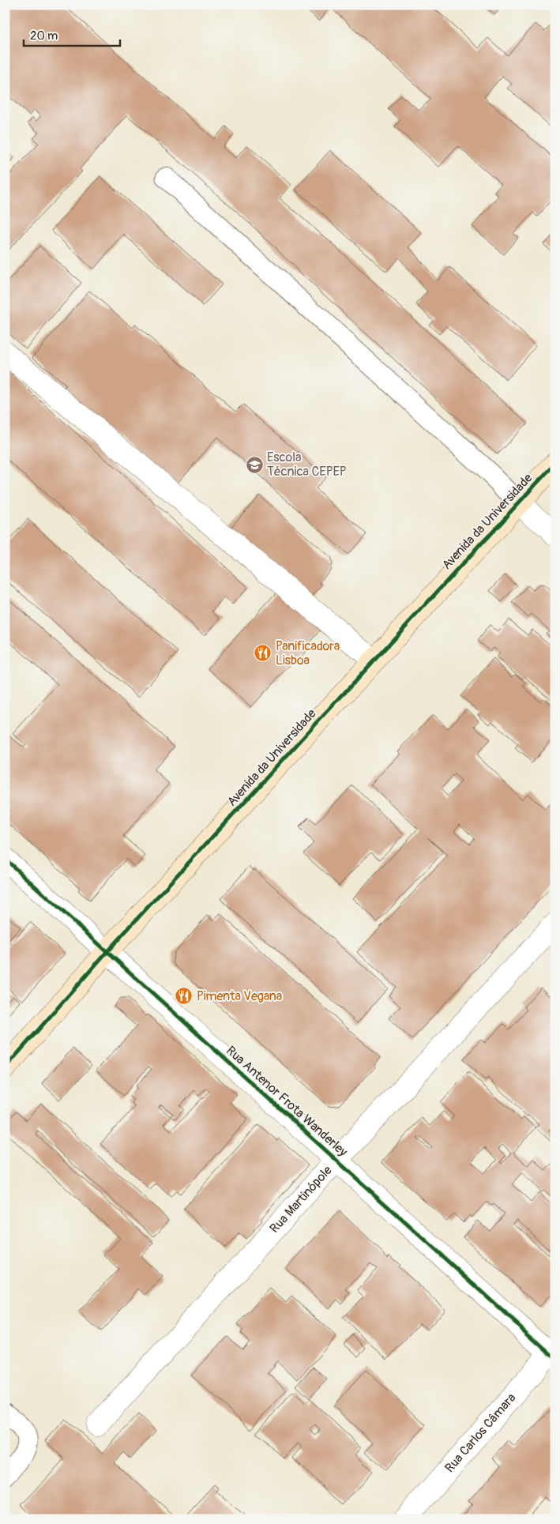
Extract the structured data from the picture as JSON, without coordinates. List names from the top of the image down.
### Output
{
  "streets": {
    "main road": ["Avenida da Universidade"],
    "street": ["Rua Antenor Frota Wanderley", "Rua Martinópole", "Rua Carlos Câmara"]
  },
  "crossings": [
    ["Avenida da Universidade", "Rua Antenor Frota Wanderley"],
    ["Rua Antenor Frota Wanderley", "Rua Martinópole"],
    ["Rua Antenor Frota Wanderley", "Rua Carlos Câmara"]
  ],
  "places": {
    "school or university": ["Escola Técnica CEPEP"],
    "restaurant": ["Panificadora Lisboa", "Pimenta Vegana"]
  },
  "scale_bar": "20 m"
}
